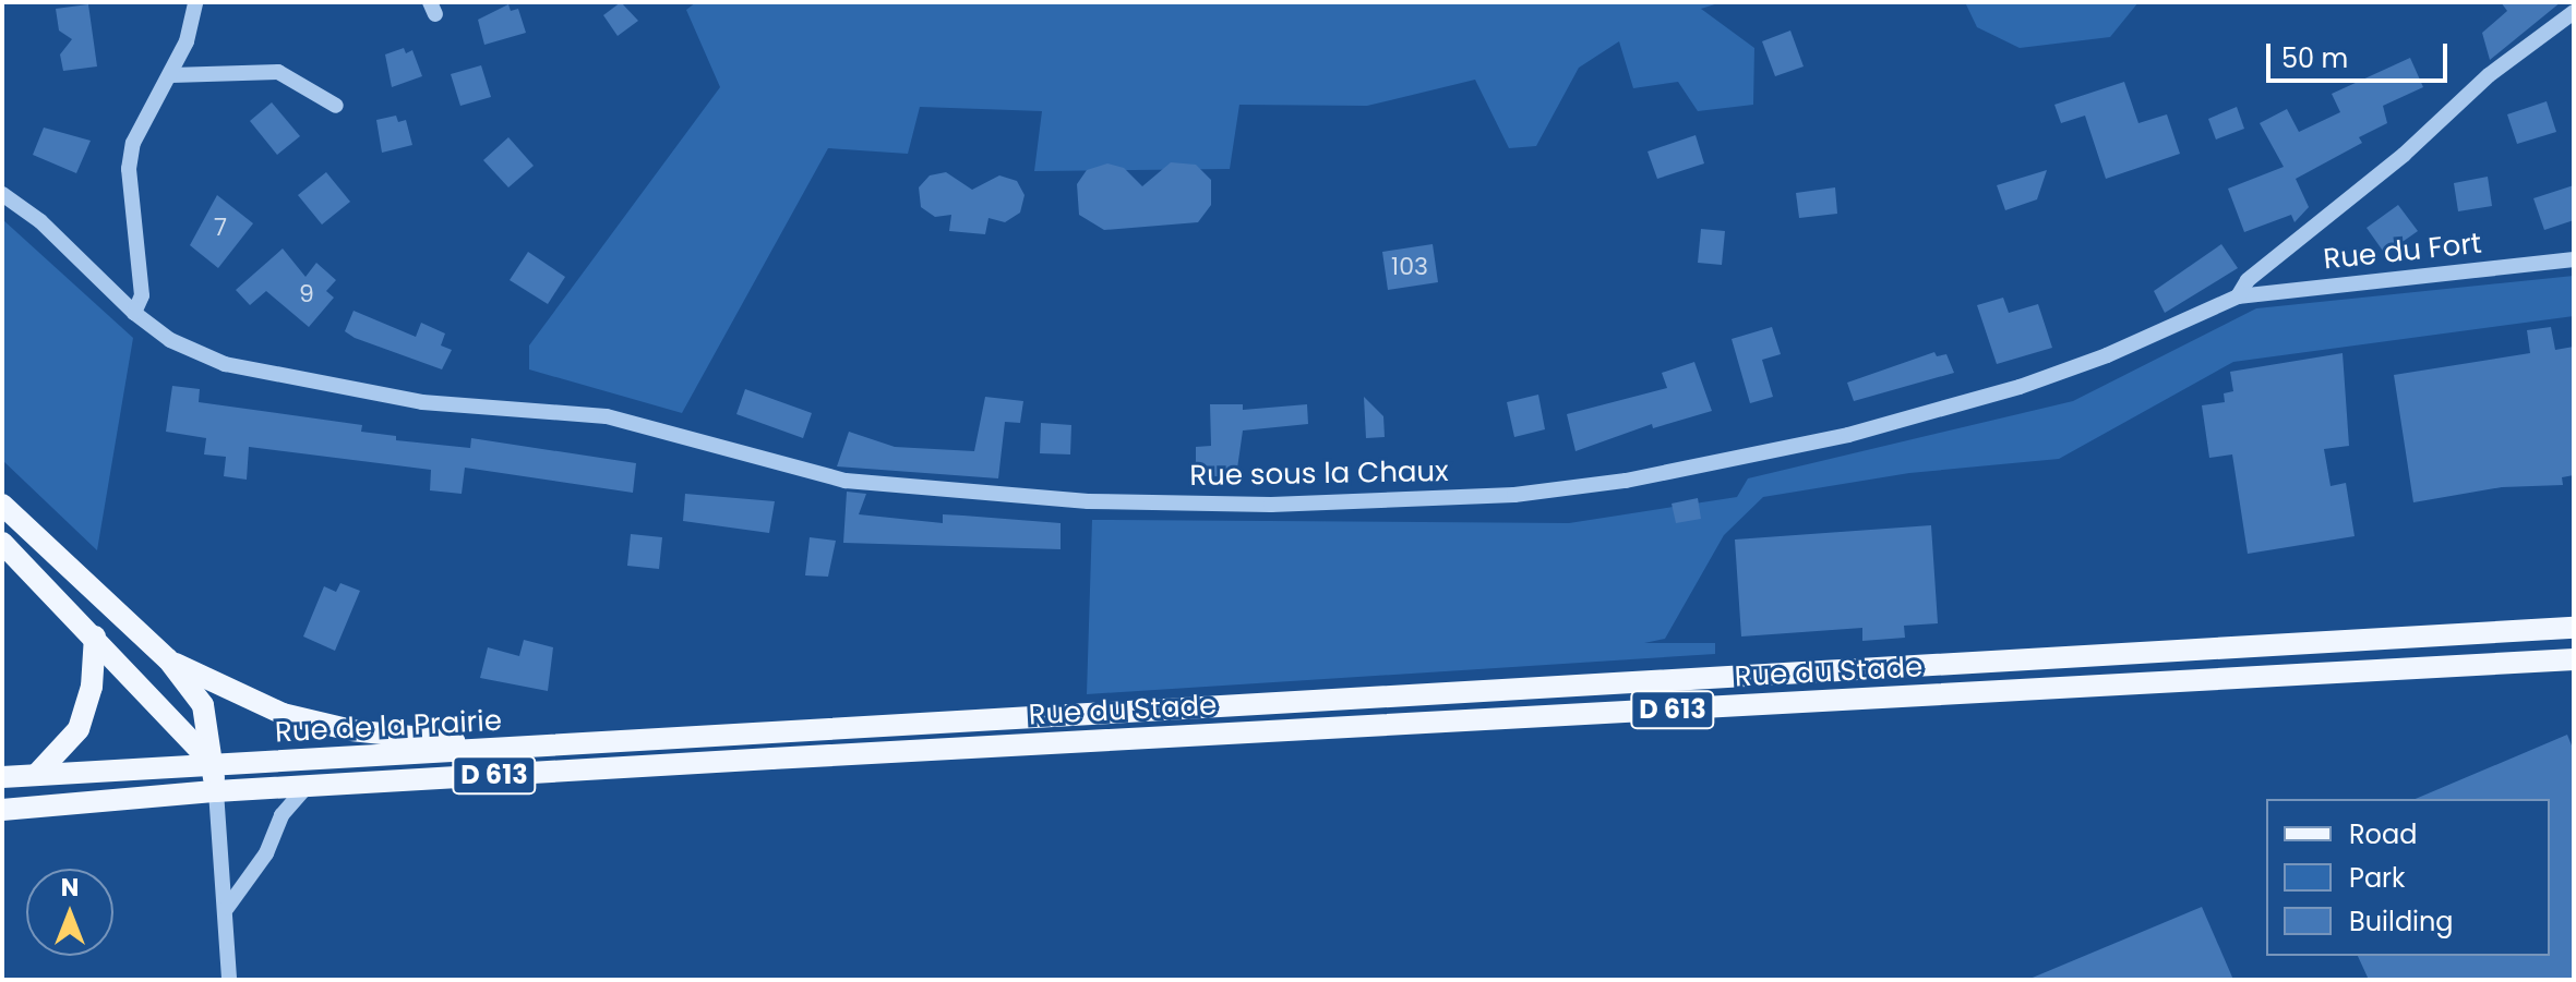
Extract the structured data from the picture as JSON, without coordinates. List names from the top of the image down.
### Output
{
  "streets": {
    "main road": ["Rue du Stade", "D 613", "Rue de la Prairie"],
    "street": ["Rue du Fort", "Rue sous la Chaux"]
  },
  "crossings": [
    ["Rue du Fort", "Rue sous la Chaux"],
    ["Rue du Stade", "Rue de la Prairie"]
  ],
  "house_numbers": ["7", "103", "9"],
  "legend": ["Road", "Park", "Building"],
  "scale_bar": "50 m",
  "north": "top"
}
